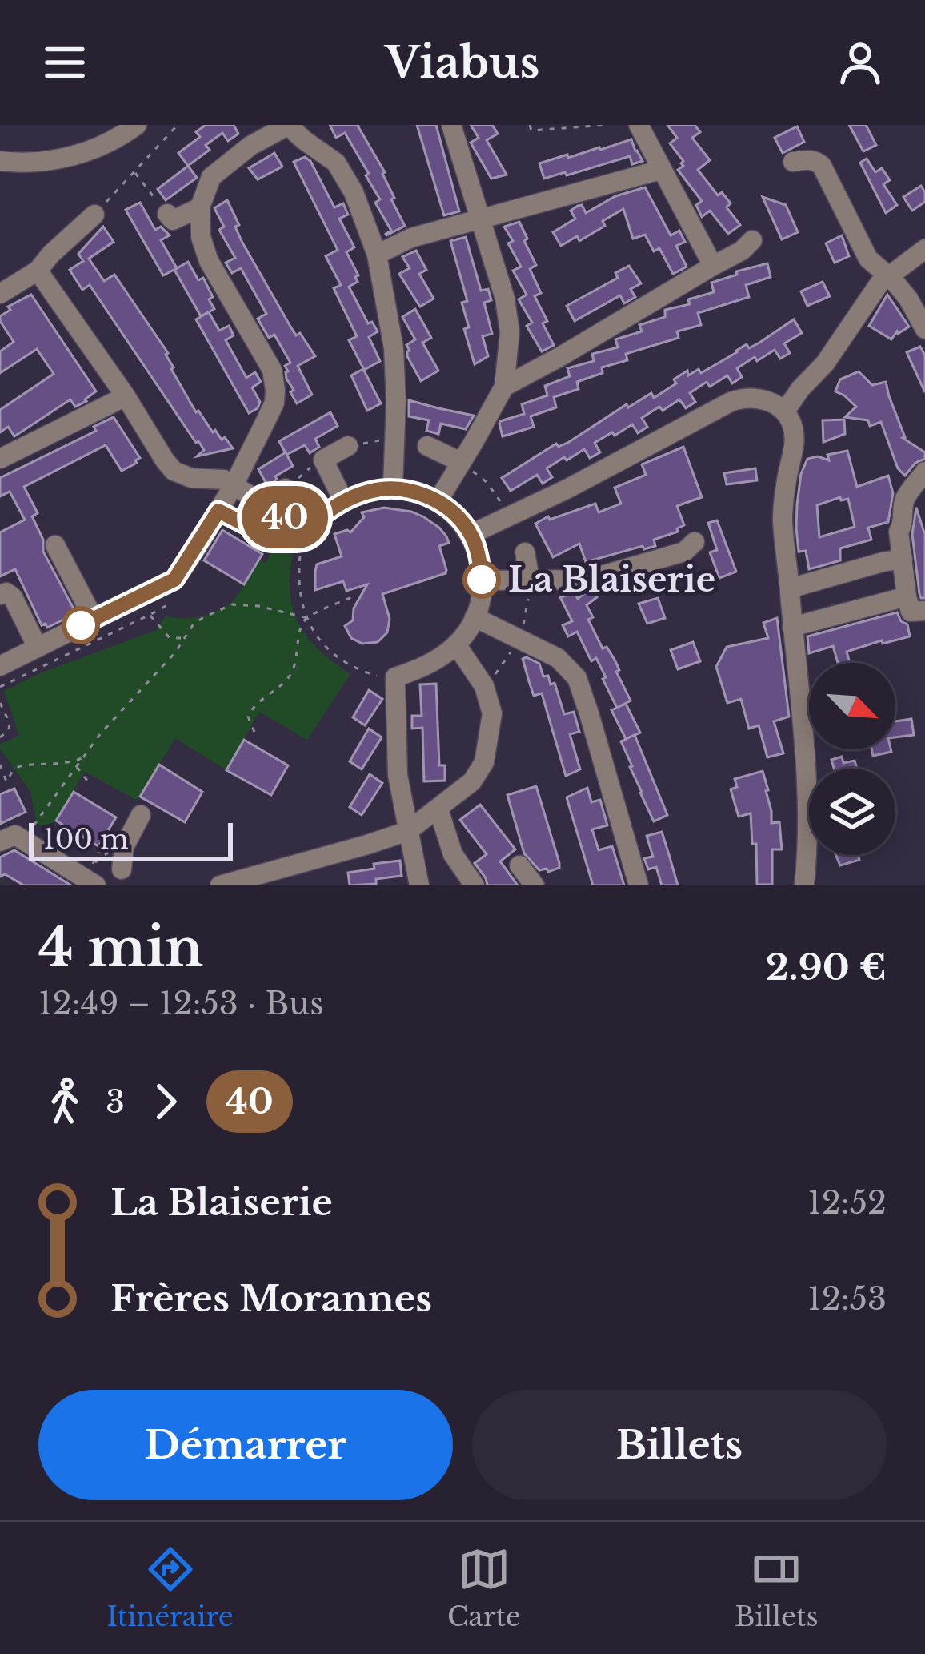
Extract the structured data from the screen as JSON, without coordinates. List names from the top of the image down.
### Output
{
  "places": ["La Blaiserie"],
  "lines": ["bus line 40"],
  "scale_bar": "100 m",
  "north": "bottom right",
  "page": {
    "header": "Viabus",
    "on_map": "40",
    "scale": "100 m",
    "heading": ["4 min", "12:49 – 12:53 · Bus", "2.90 €"],
    "legs": ["3", "40"],
    "list": [
      {
        "name": "La Blaiserie",
        "value": "12:52"
      },
      {
        "name": "Frères Morannes",
        "value": "12:53"
      }
    ],
    "buttons": ["Démarrer", "Billets"],
    "tabs": ["Itinéraire", "Carte", "Billets"]
  }
}
